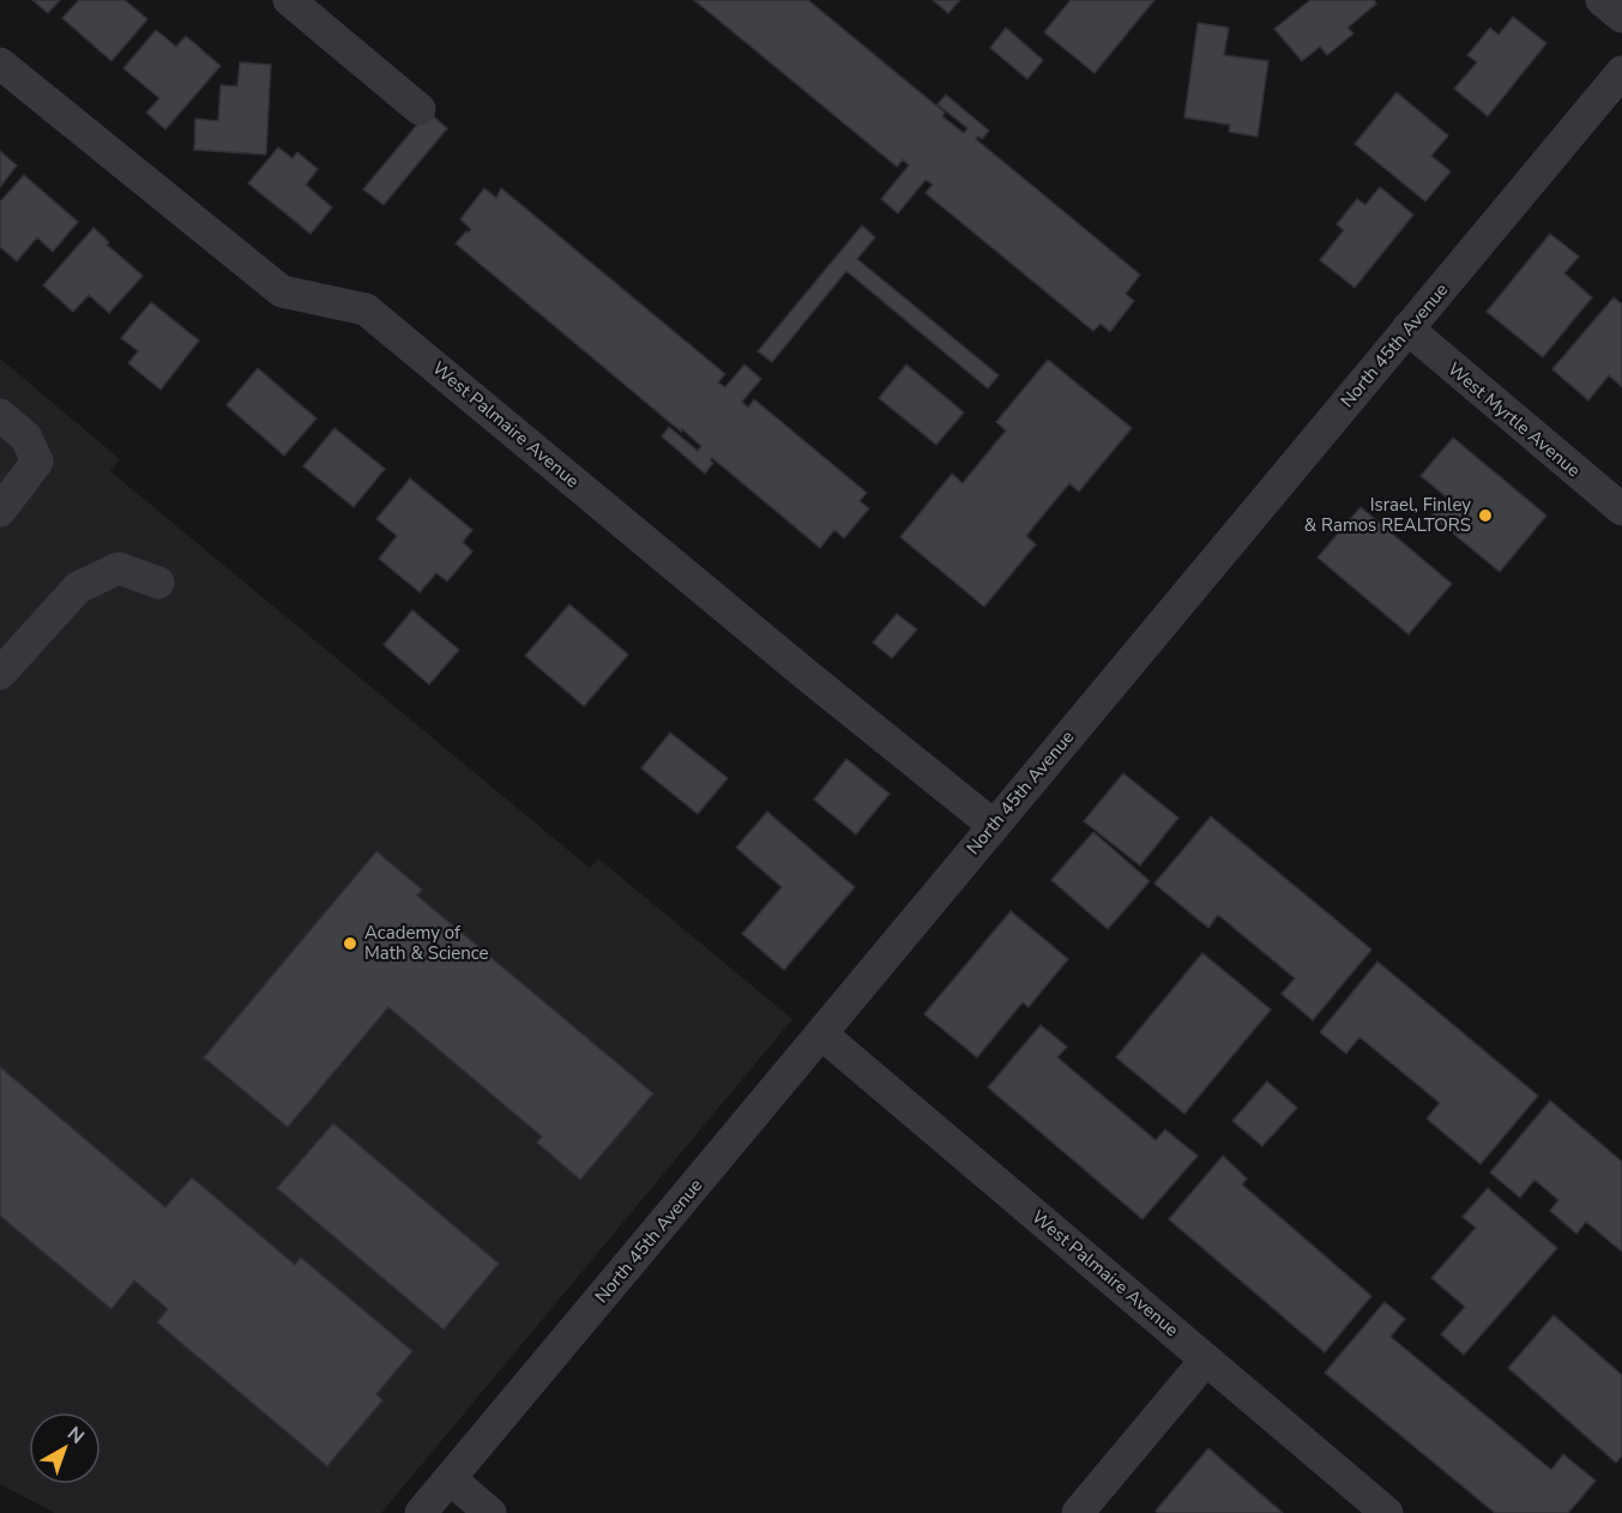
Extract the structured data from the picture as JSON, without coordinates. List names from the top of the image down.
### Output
{
  "streets": {
    "street": ["North 45th Avenue", "West Myrtle Avenue", "West Palmaire Avenue"]
  },
  "crossings": [
    ["North 45th Avenue", "West Myrtle Avenue"],
    ["North 45th Avenue", "West Palmaire Avenue"]
  ],
  "places": ["Israel, Finley & Ramos REALTORS", "Academy of Math & Science"],
  "north": "top right"
}
